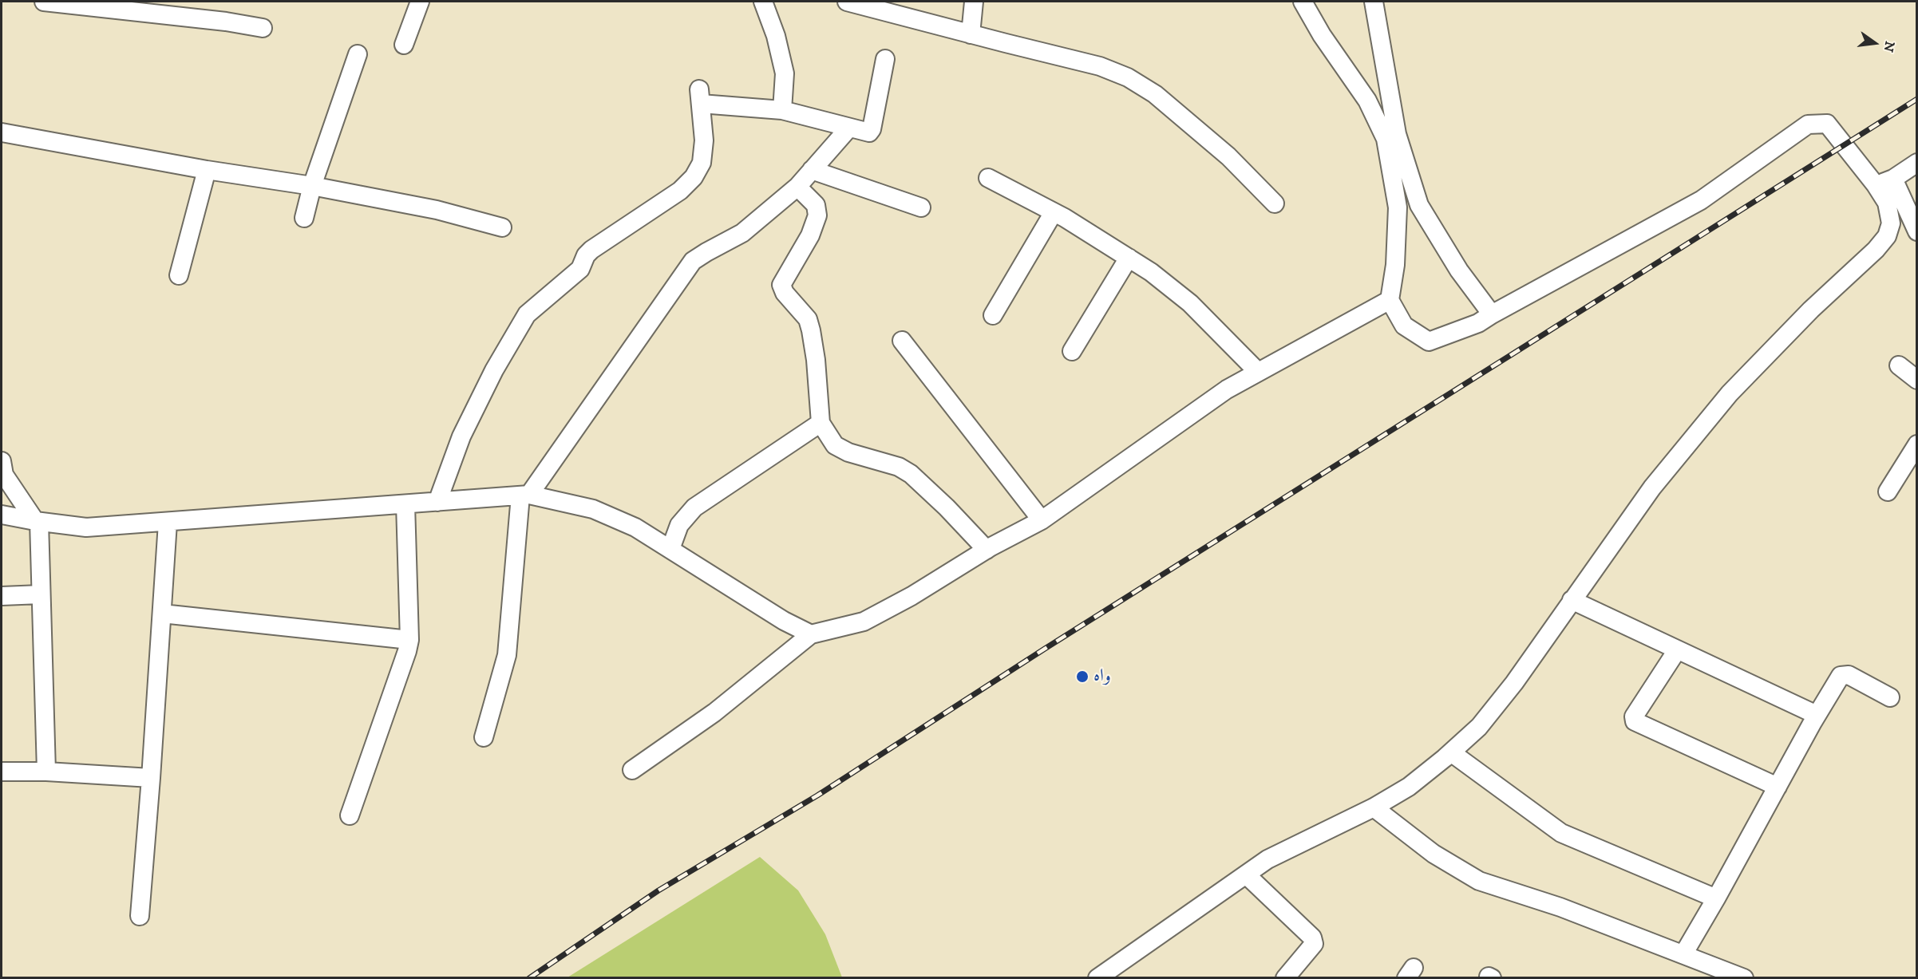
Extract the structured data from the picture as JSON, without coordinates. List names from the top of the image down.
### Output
{
  "places": ["واہ"],
  "north": "right"
}
